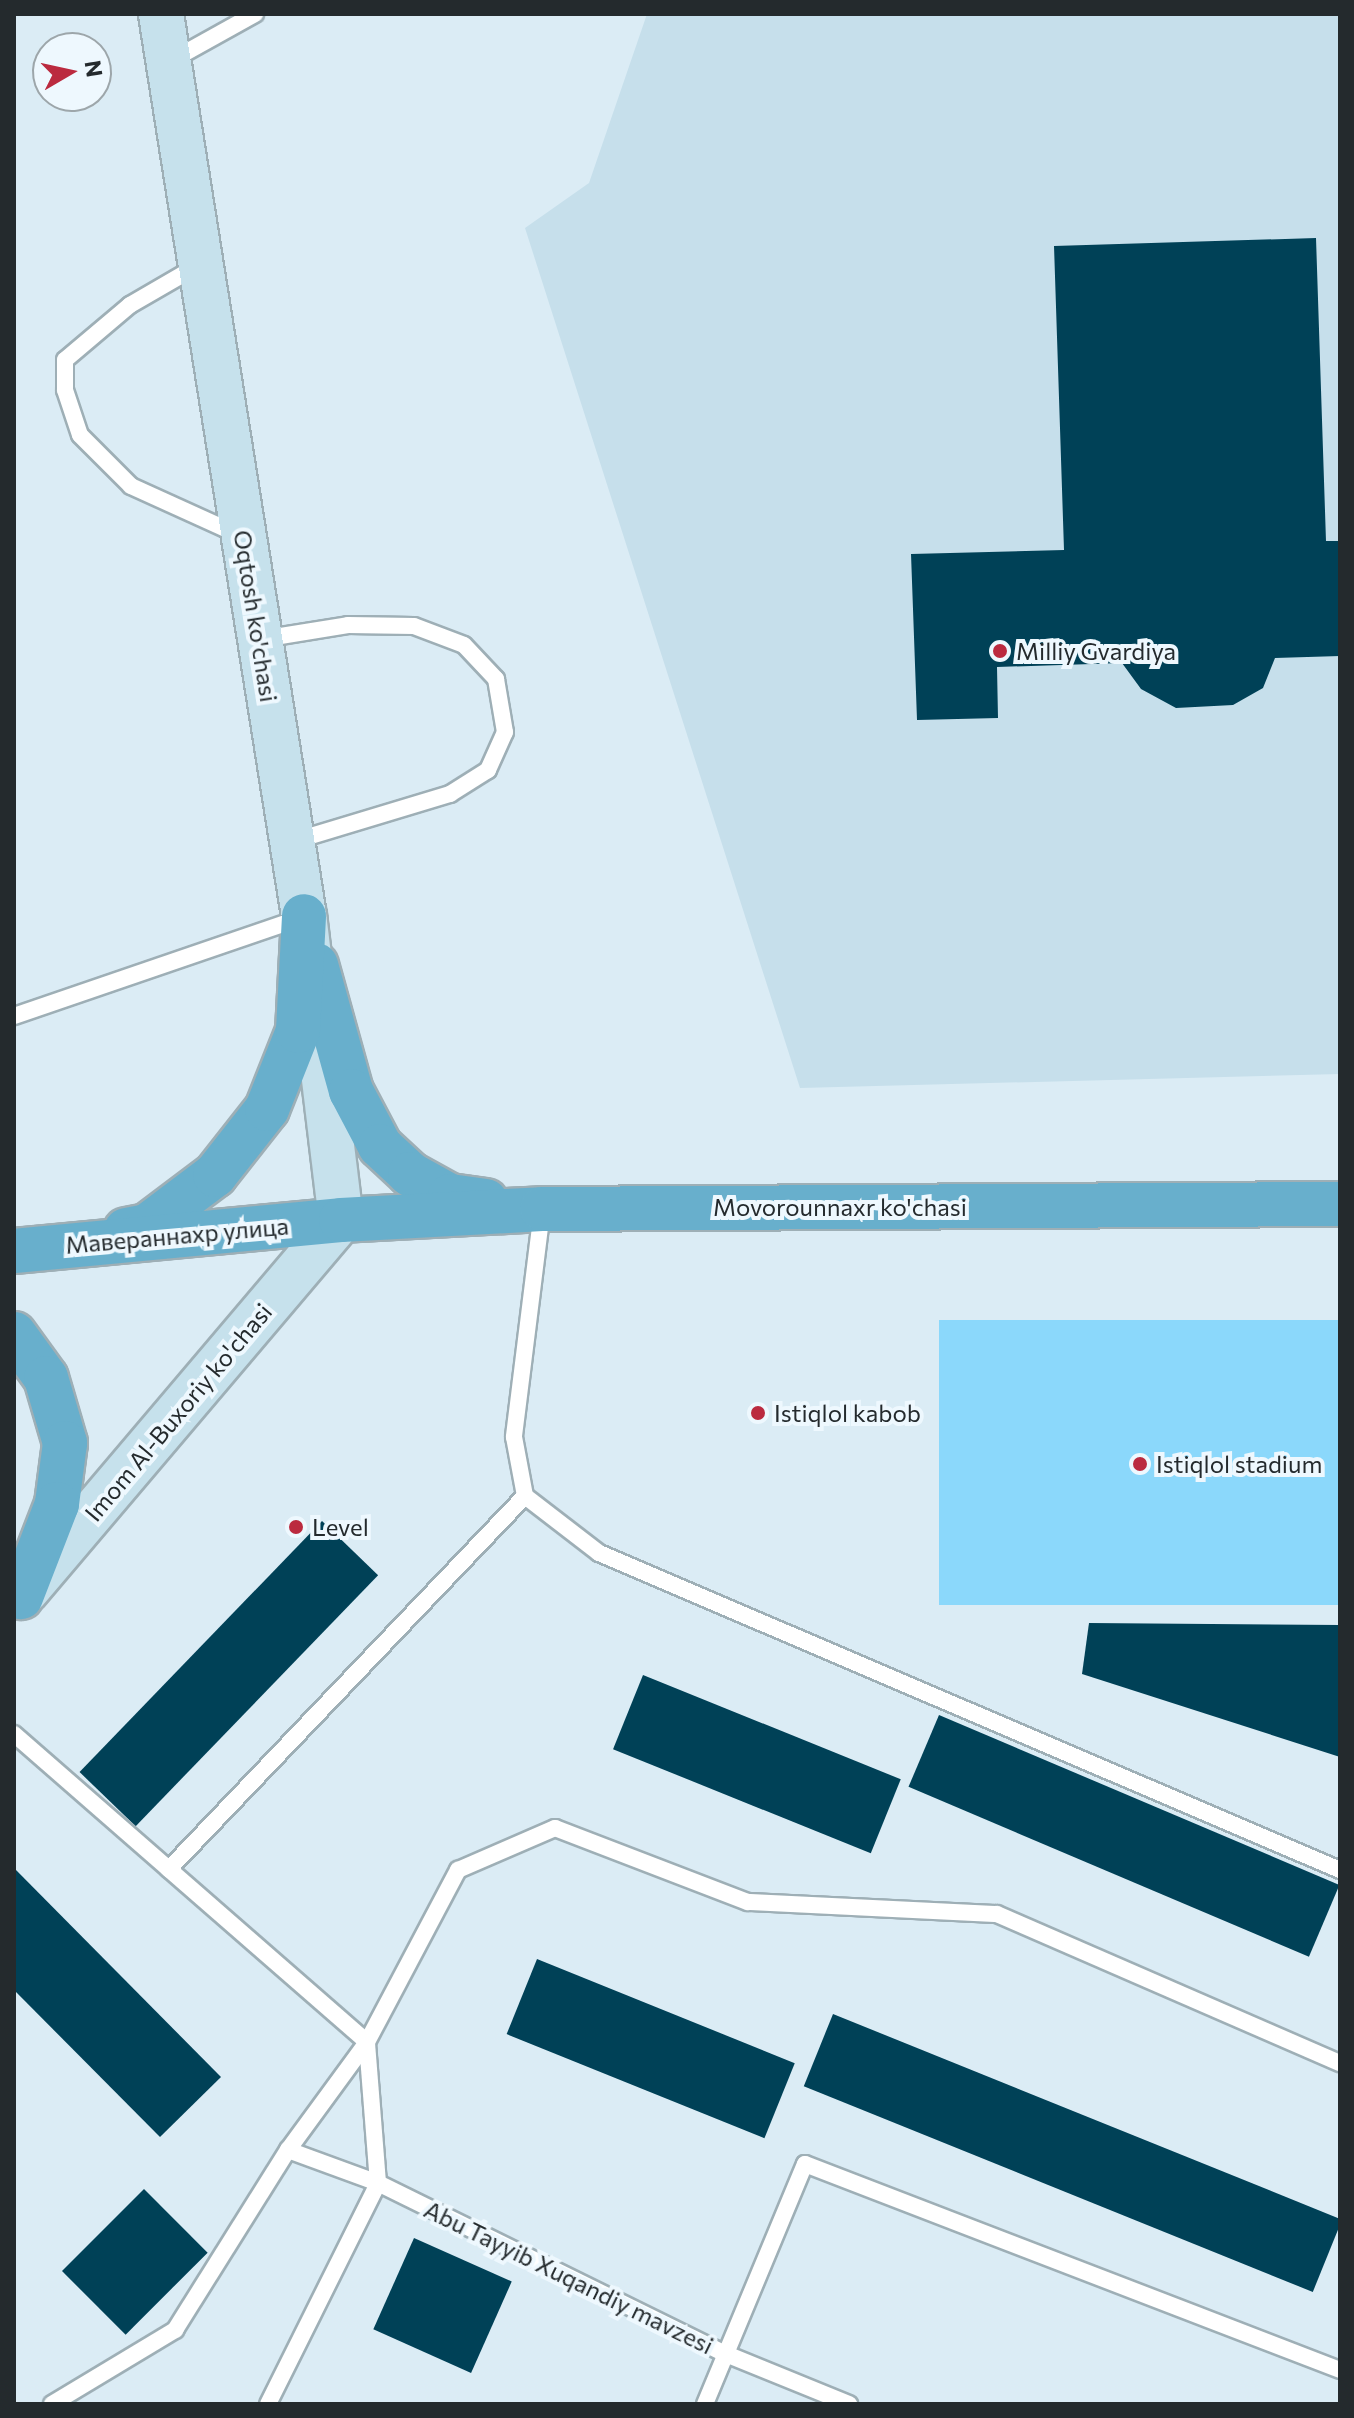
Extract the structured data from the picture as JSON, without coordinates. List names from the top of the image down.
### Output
{
  "streets": {
    "highway": ["Movorounnaxr ko'chasi", "Мавераннахр улица"],
    "main road": ["Oqtosh ko'chasi", "Imom Al-Buxoriy ko'chasi"],
    "lane": ["Abu Tayyib Xuqandiy mavzesi"]
  },
  "crossings": [
    ["Oqtosh ko'chasi", "Movorounnaxr ko'chasi"],
    ["Oqtosh ko'chasi", "Мавераннахр улица"],
    ["Oqtosh ko'chasi", "Imom Al-Buxoriy ko'chasi"],
    ["Movorounnaxr ko'chasi", "Мавераннахр улица"],
    ["Movorounnaxr ko'chasi", "Imom Al-Buxoriy ko'chasi"],
    ["Мавераннахр улица", "Imom Al-Buxoriy ko'chasi"]
  ],
  "places": [
    "Milliy Gvardiya",
    "Istiqlol kabob",
    "Istiqlol stadium",
    "Level"
  ],
  "north": "right"
}
